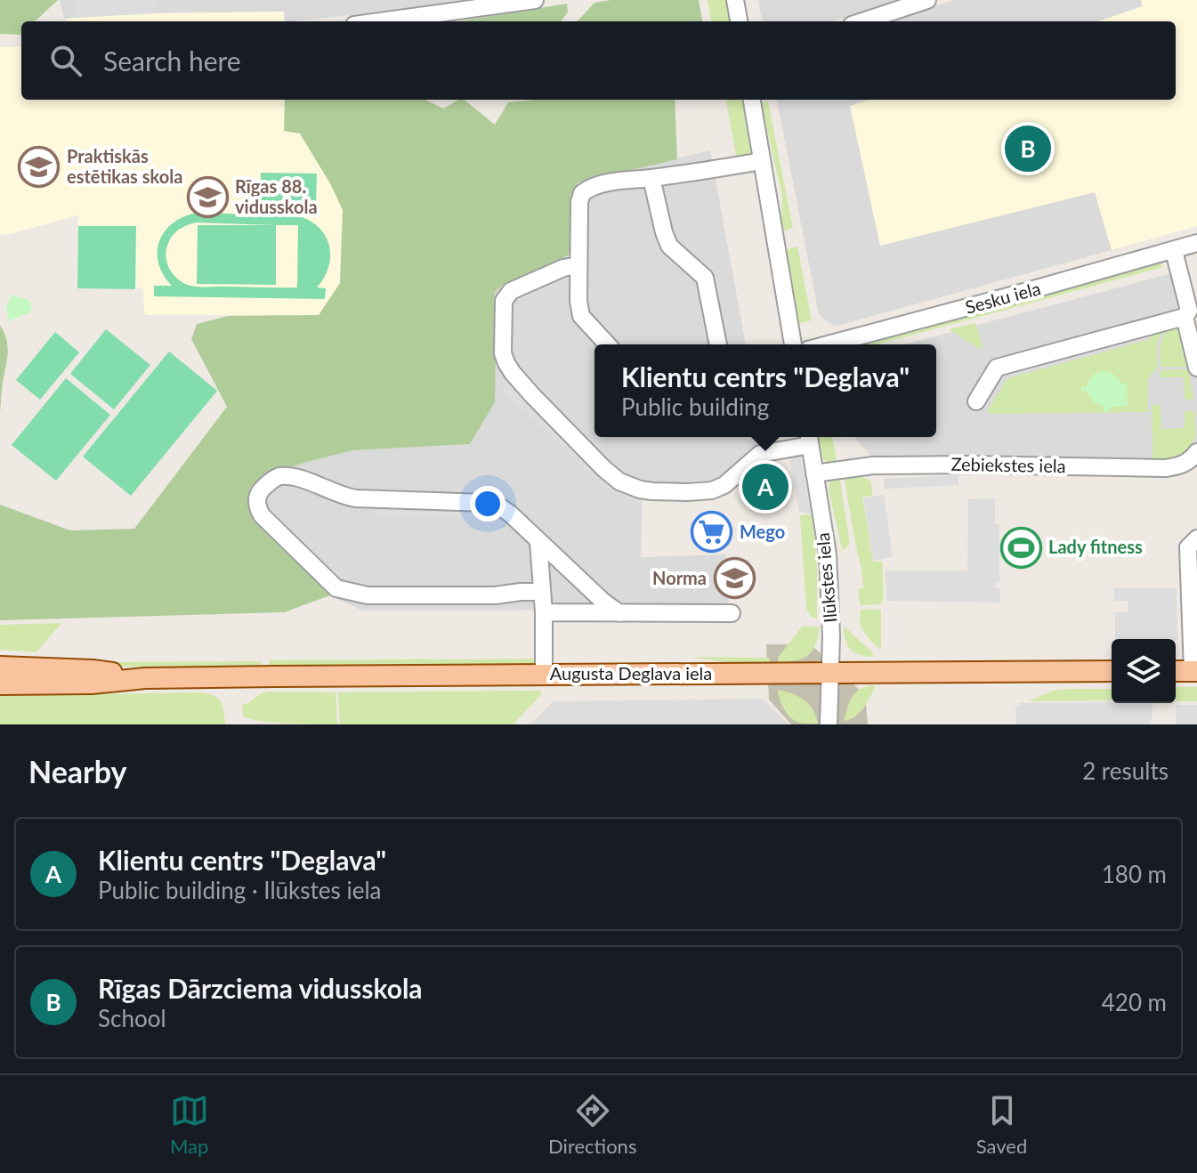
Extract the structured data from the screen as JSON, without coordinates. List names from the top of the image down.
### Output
{
  "streets": {
    "main road": ["Augusta Deglava iela"],
    "street": ["Sesku iela", "Zebiekstes iela", "Ilūkstes iela"]
  },
  "crossings": [
    ["Zebiekstes iela", "Ilūkstes iela"],
    ["Ilūkstes iela", "Augusta Deglava iela"]
  ],
  "places": {
    "school or university": ["Praktiskās estētikas skola", "Rīgas 88. vidusskola", "Norma"],
    "supermarket": ["Mego"],
    "sports": ["Lady fitness"]
  },
  "page": {
    "search": "Search here",
    "pins": ["B", "A"],
    "popup": ["Klientu centrs \"Deglava\"", "Public building"],
    "heading": ["Nearby", "2 results"],
    "list": [
      {
        "mark": "A",
        "name": "Klientu centrs \"Deglava\"",
        "note": "Public building · Ilūkstes iela",
        "value": "180 m"
      },
      {
        "mark": "B",
        "name": "Rīgas Dārzciema vidusskola",
        "note": "School",
        "value": "420 m"
      }
    ],
    "nav": ["Map", "Directions", "Saved"]
  }
}
